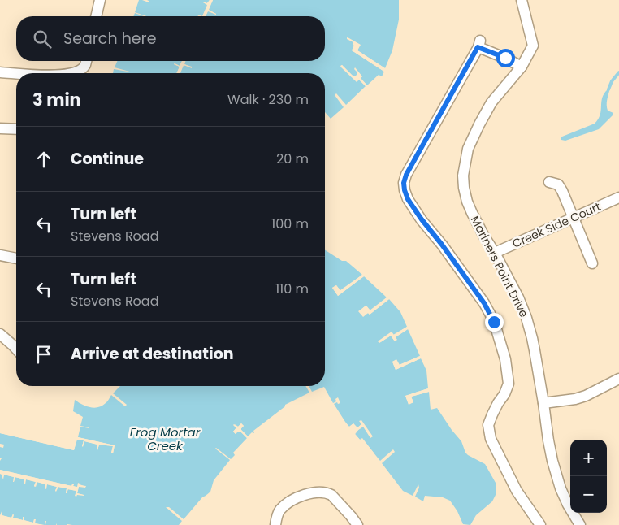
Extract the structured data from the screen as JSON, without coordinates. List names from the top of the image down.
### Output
{
  "streets": {
    "street": ["Creek Side Court", "Mariners Point Drive"]
  },
  "crossings": [
    ["Creek Side Court", "Mariners Point Drive"]
  ],
  "water": ["Frog Mortar Creek"],
  "page": {
    "search": "Search here",
    "heading": ["3 min", "Walk · 230 m"],
    "list": [
      ["Continue", "20 m"],
      ["Turn left", "Stevens Road", "100 m"],
      ["Turn left", "Stevens Road", "110 m"],
      "Arrive at destination"
    ],
    "map_buttons": ["+", "−"]
  }
}
